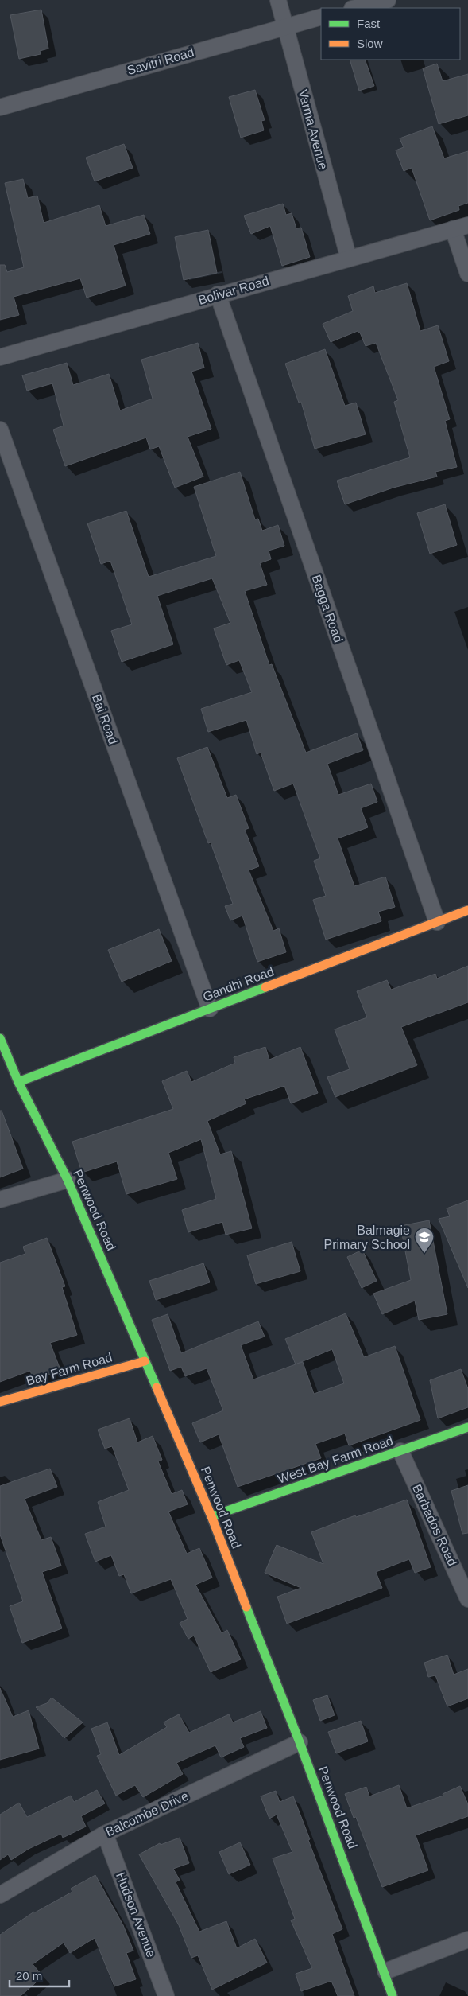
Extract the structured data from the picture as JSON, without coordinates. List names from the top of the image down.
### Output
{
  "streets": {
    "street": [
      "Savitri Road",
      "Varma Avenue",
      "Bolivar Road",
      "Bagga Road",
      "Bai Road",
      "Gandhi Road",
      "Penwood Road",
      "Bay Farm Road",
      "West Bay Farm Road",
      "Barbados Road",
      "Balcombe Drive",
      "Hudson Avenue"
    ]
  },
  "crossings": [
    ["Savitri Road", "Varma Avenue"],
    ["Varma Avenue", "Bolivar Road"],
    ["Bolivar Road", "Bagga Road"],
    ["Bagga Road", "Gandhi Road"],
    ["Bai Road", "Gandhi Road"],
    ["Gandhi Road", "Penwood Road"],
    ["Penwood Road", "Bay Farm Road"],
    ["Penwood Road", "West Bay Farm Road"],
    ["Penwood Road", "Balcombe Drive"],
    ["West Bay Farm Road", "Barbados Road"],
    ["Balcombe Drive", "Hudson Avenue"]
  ],
  "places": {
    "school or university": ["Balmagie Primary School"]
  },
  "legend": ["Fast", "Slow"],
  "scale_bar": "20 m"
}
